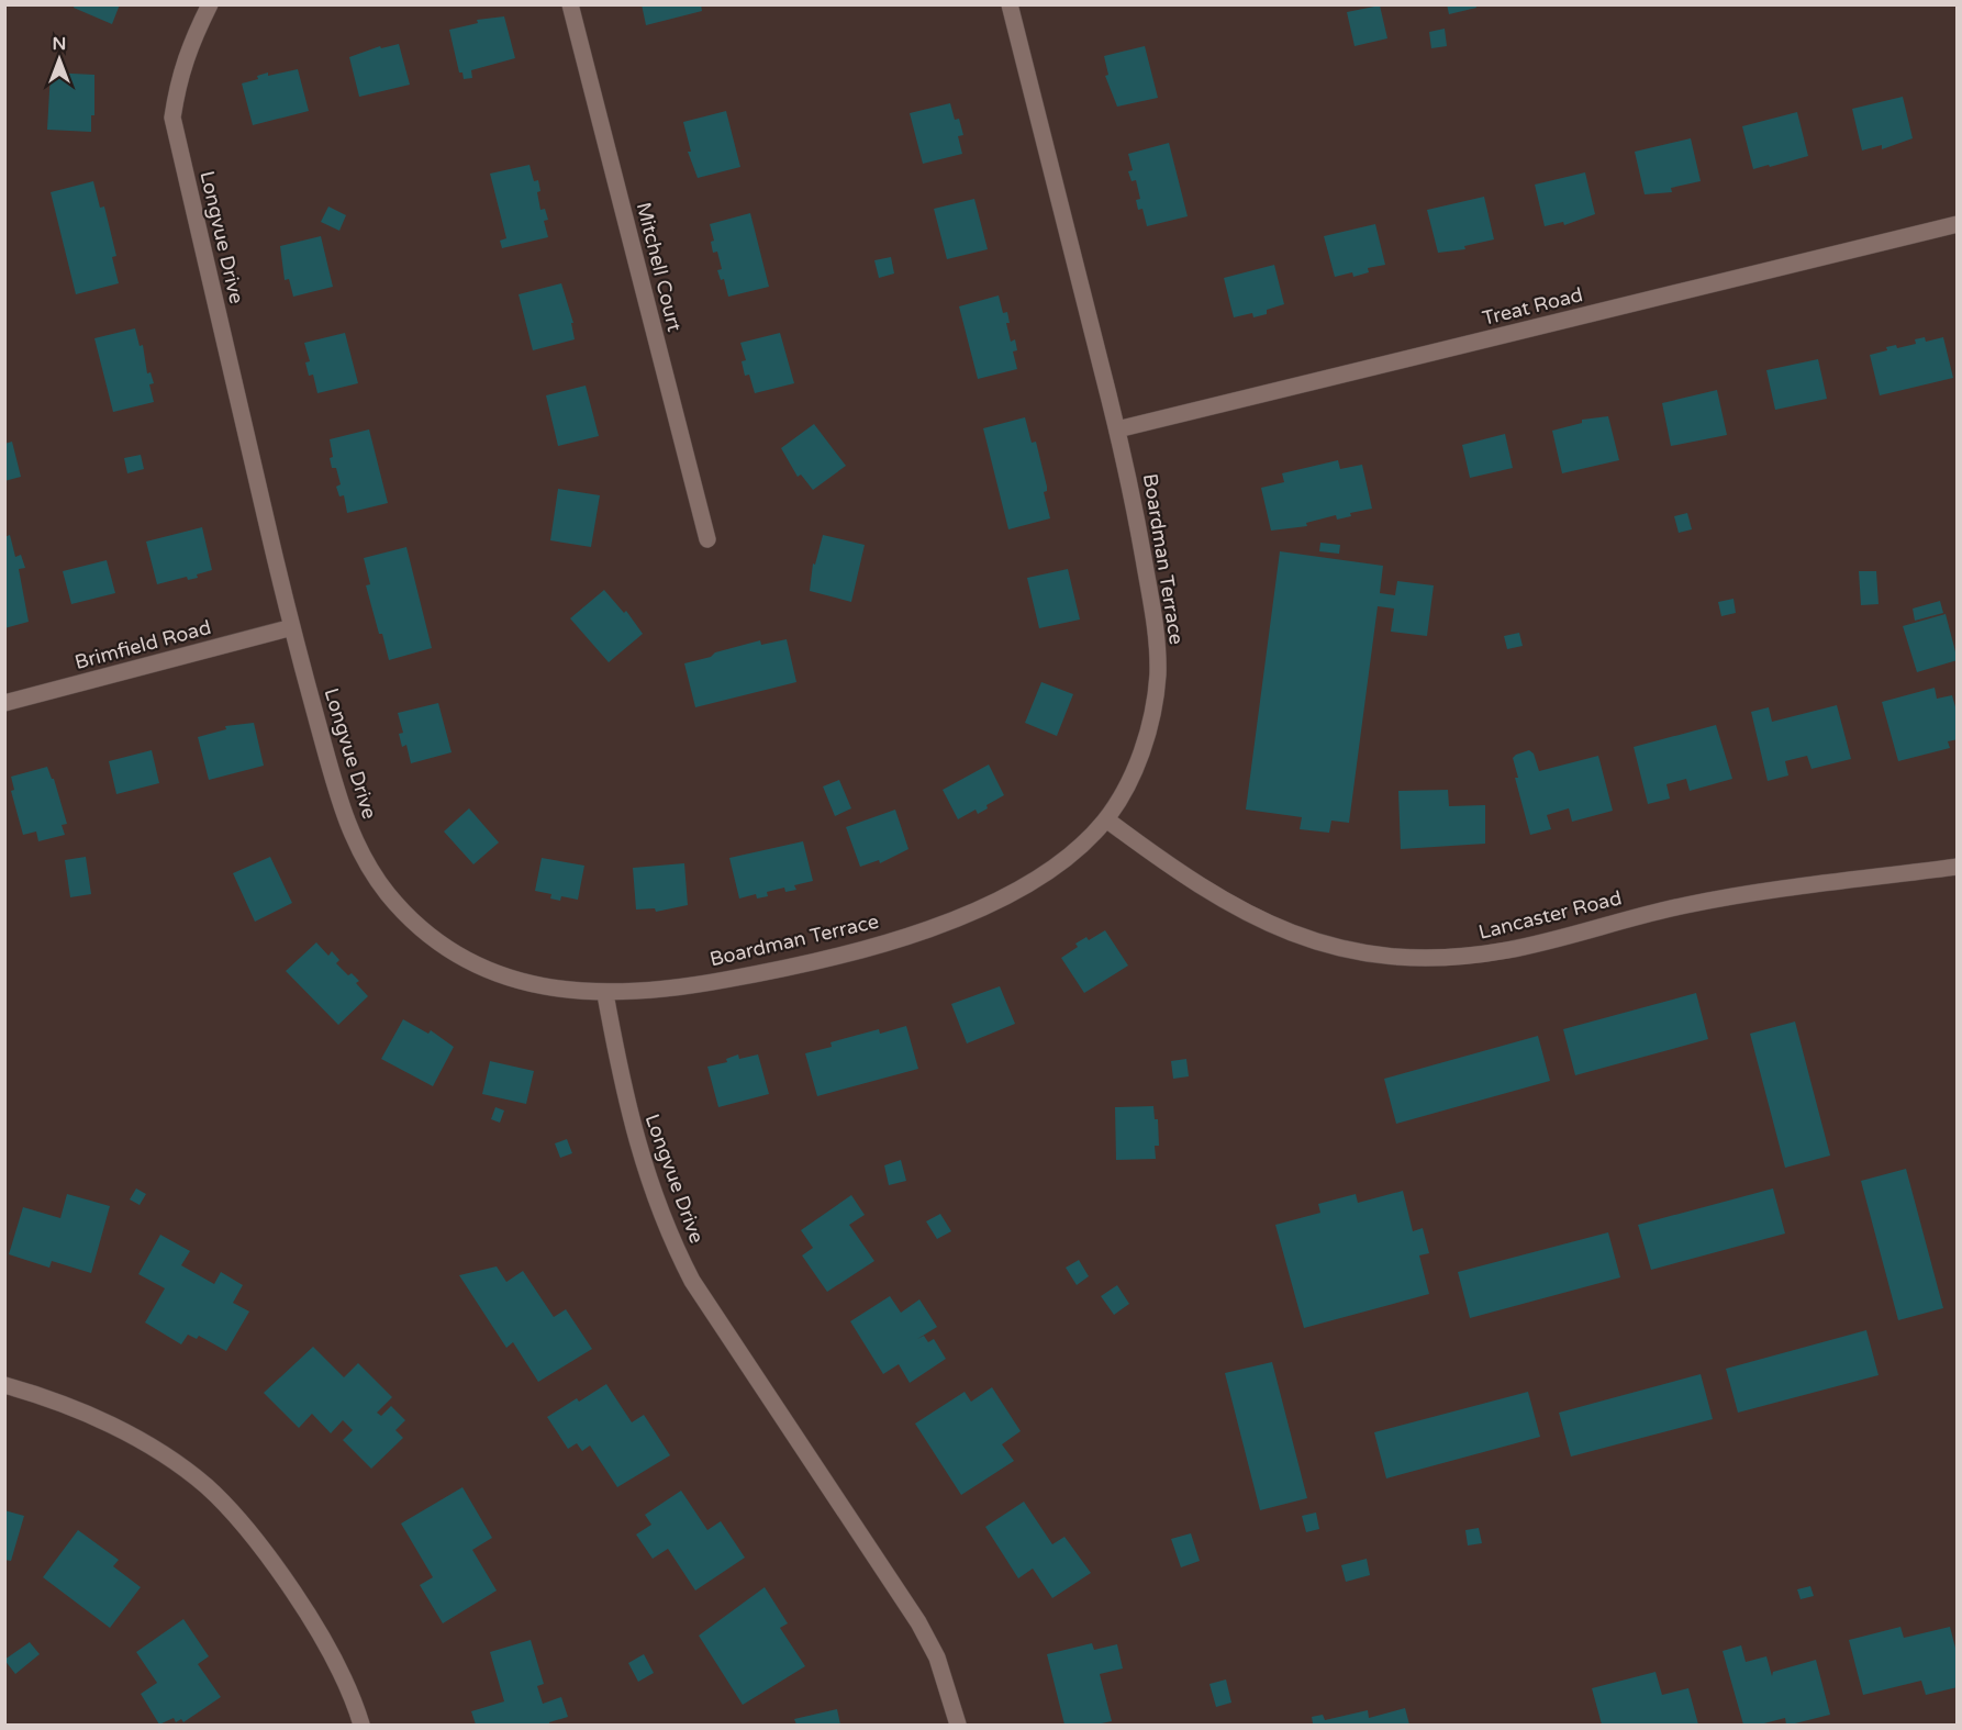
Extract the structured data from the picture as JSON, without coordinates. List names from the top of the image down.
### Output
{
  "streets": {
    "street": [
      "Longvue Drive",
      "Mitchell Court",
      "Treat Road",
      "Boardman Terrace",
      "Brimfield Road",
      "Lancaster Road"
    ]
  },
  "crossings": [
    ["Longvue Drive", "Boardman Terrace"],
    ["Longvue Drive", "Brimfield Road"],
    ["Treat Road", "Boardman Terrace"],
    ["Boardman Terrace", "Lancaster Road"]
  ],
  "north": "top"
}
